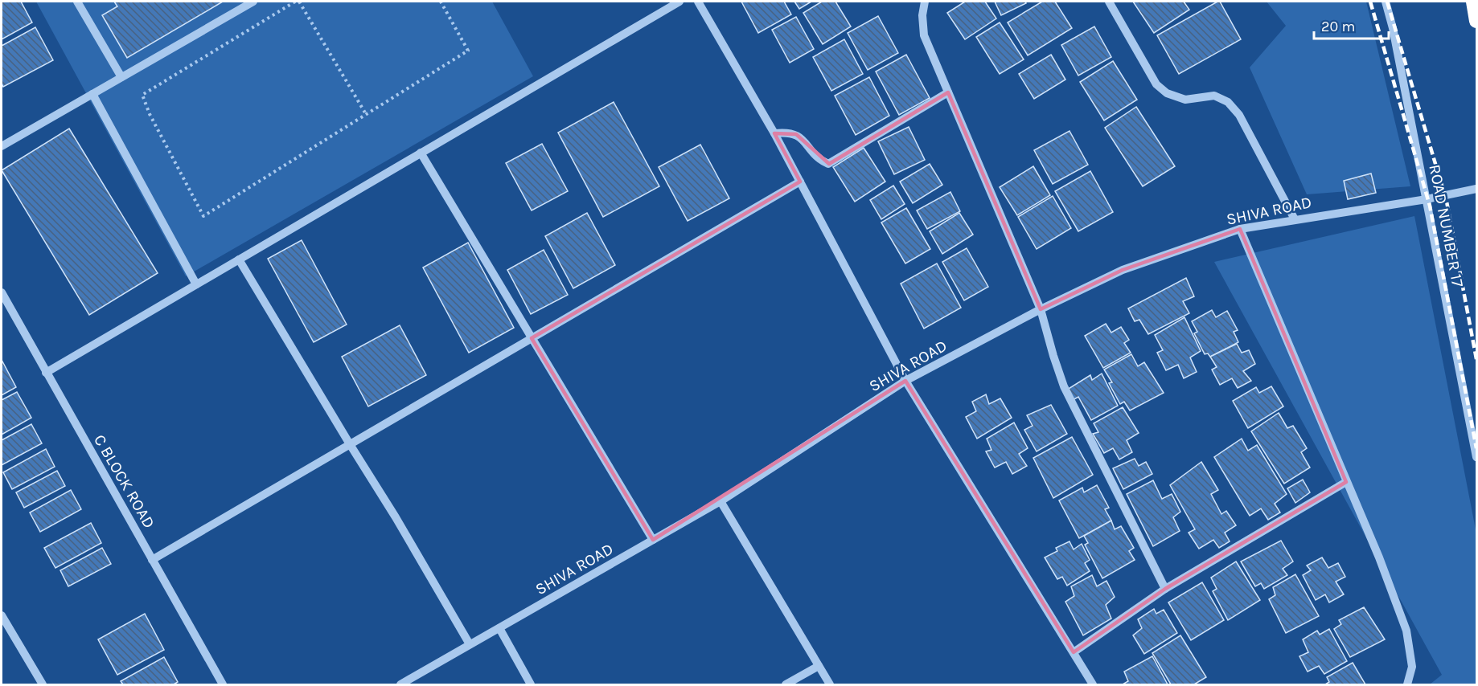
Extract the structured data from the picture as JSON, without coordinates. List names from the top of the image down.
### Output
{
  "streets": {
    "street": ["SHIVA ROAD", "ROAD NUMBER 17", "C BLOCK ROAD"]
  },
  "crossings": [
    ["SHIVA ROAD", "ROAD NUMBER 17"]
  ],
  "scale_bar": "20 m"
}
